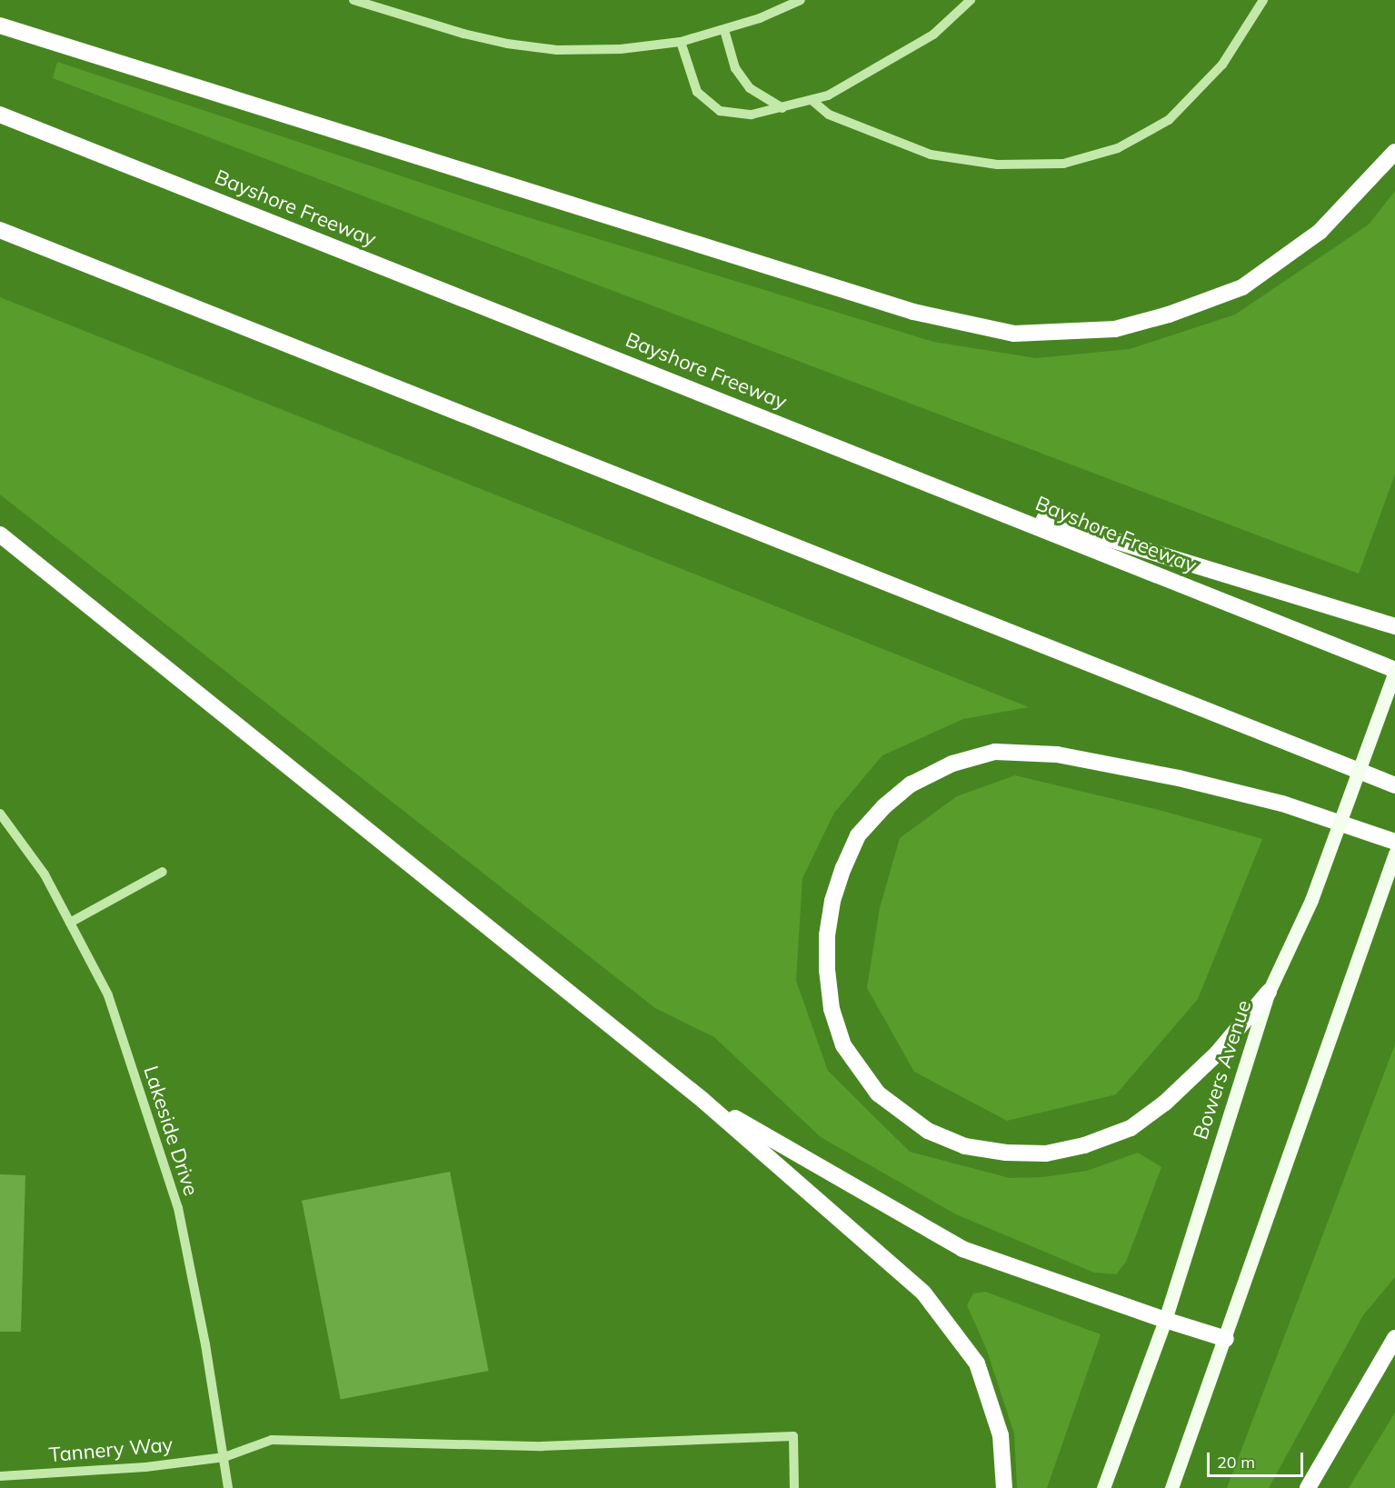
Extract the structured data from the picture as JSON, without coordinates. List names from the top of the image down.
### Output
{
  "streets": {
    "highway": ["Bayshore Freeway"],
    "main road": ["Bowers Avenue"],
    "street": ["Lakeside Drive", "Tannery Way"]
  },
  "crossings": [
    ["Bayshore Freeway", "Bowers Avenue"],
    ["Lakeside Drive", "Tannery Way"]
  ],
  "scale_bar": "20 m"
}
